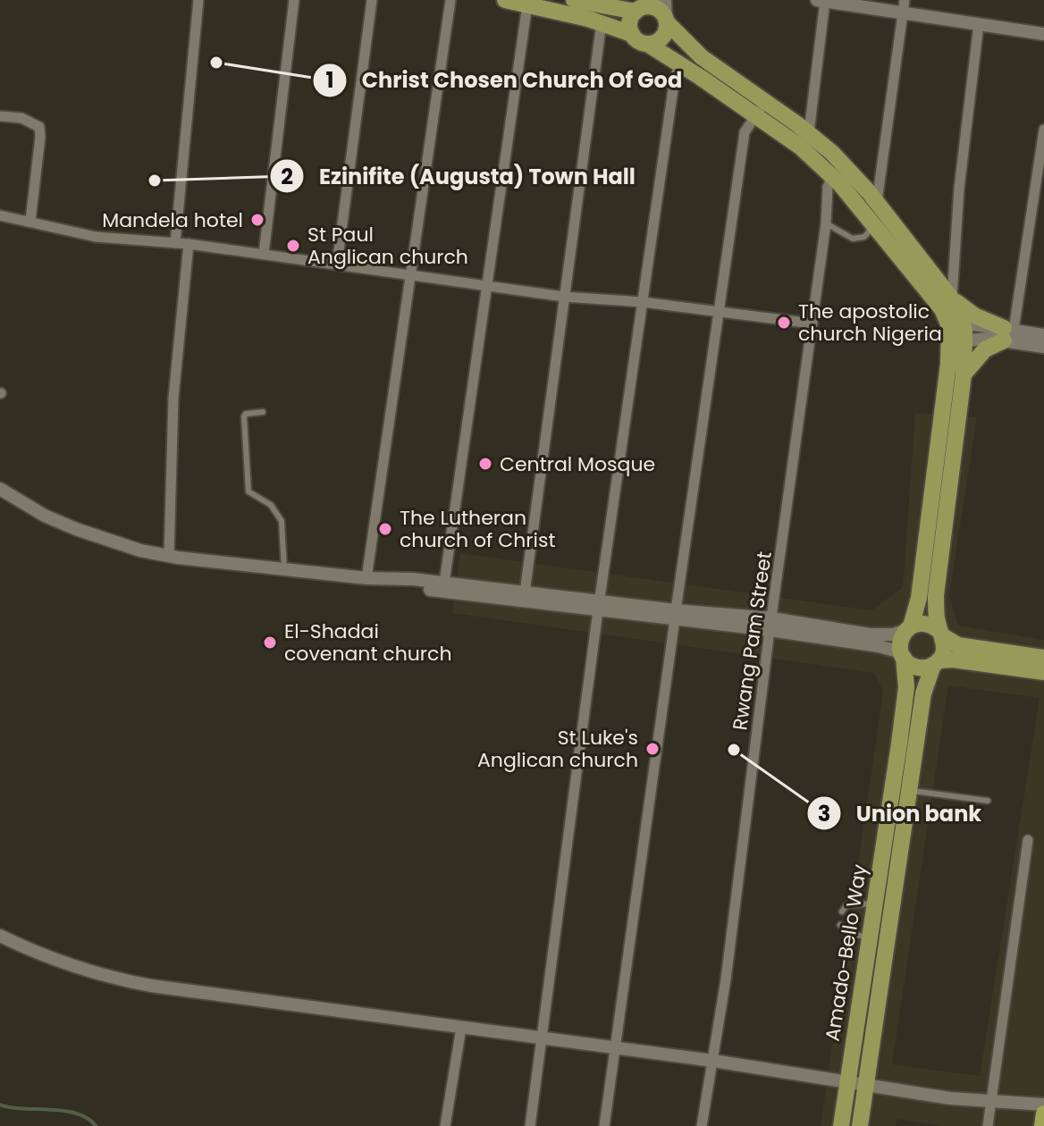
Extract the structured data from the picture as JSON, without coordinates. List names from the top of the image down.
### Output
{
  "streets": {
    "main road": ["Amado-Bello Way"],
    "street": ["Rwang Pam Street"]
  },
  "places": [
    "Christ Chosen Church Of God",
    "Ezinifite (Augusta) Town Hall",
    "Mandela hotel",
    "St Paul Anglican church",
    "The apostolic church Nigeria",
    "Central Mosque",
    "The Lutheran church of Christ",
    "El-Shadai covenant church",
    "St Luke's Anglican church",
    "Union bank"
  ]
}
